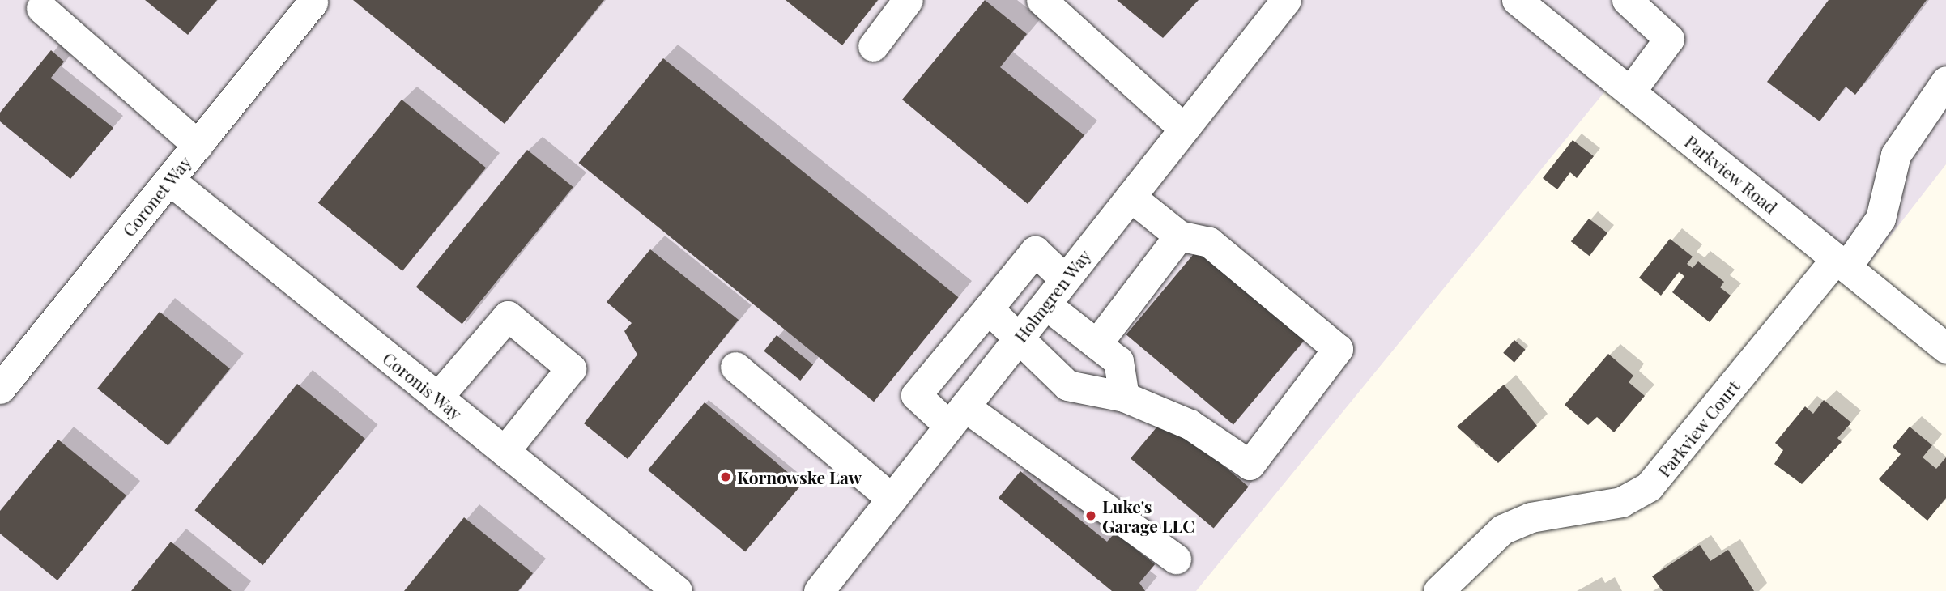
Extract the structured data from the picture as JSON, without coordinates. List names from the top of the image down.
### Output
{
  "streets": {
    "street": [
      "Parkview Road",
      "Coronet Way",
      "Holmgren Way",
      "Coronis Way",
      "Parkview Court"
    ]
  },
  "crossings": [
    ["Parkview Road", "Parkview Court"],
    ["Coronet Way", "Coronis Way"]
  ],
  "places": ["Kornowske Law", "Luke's Garage LLC"]
}
